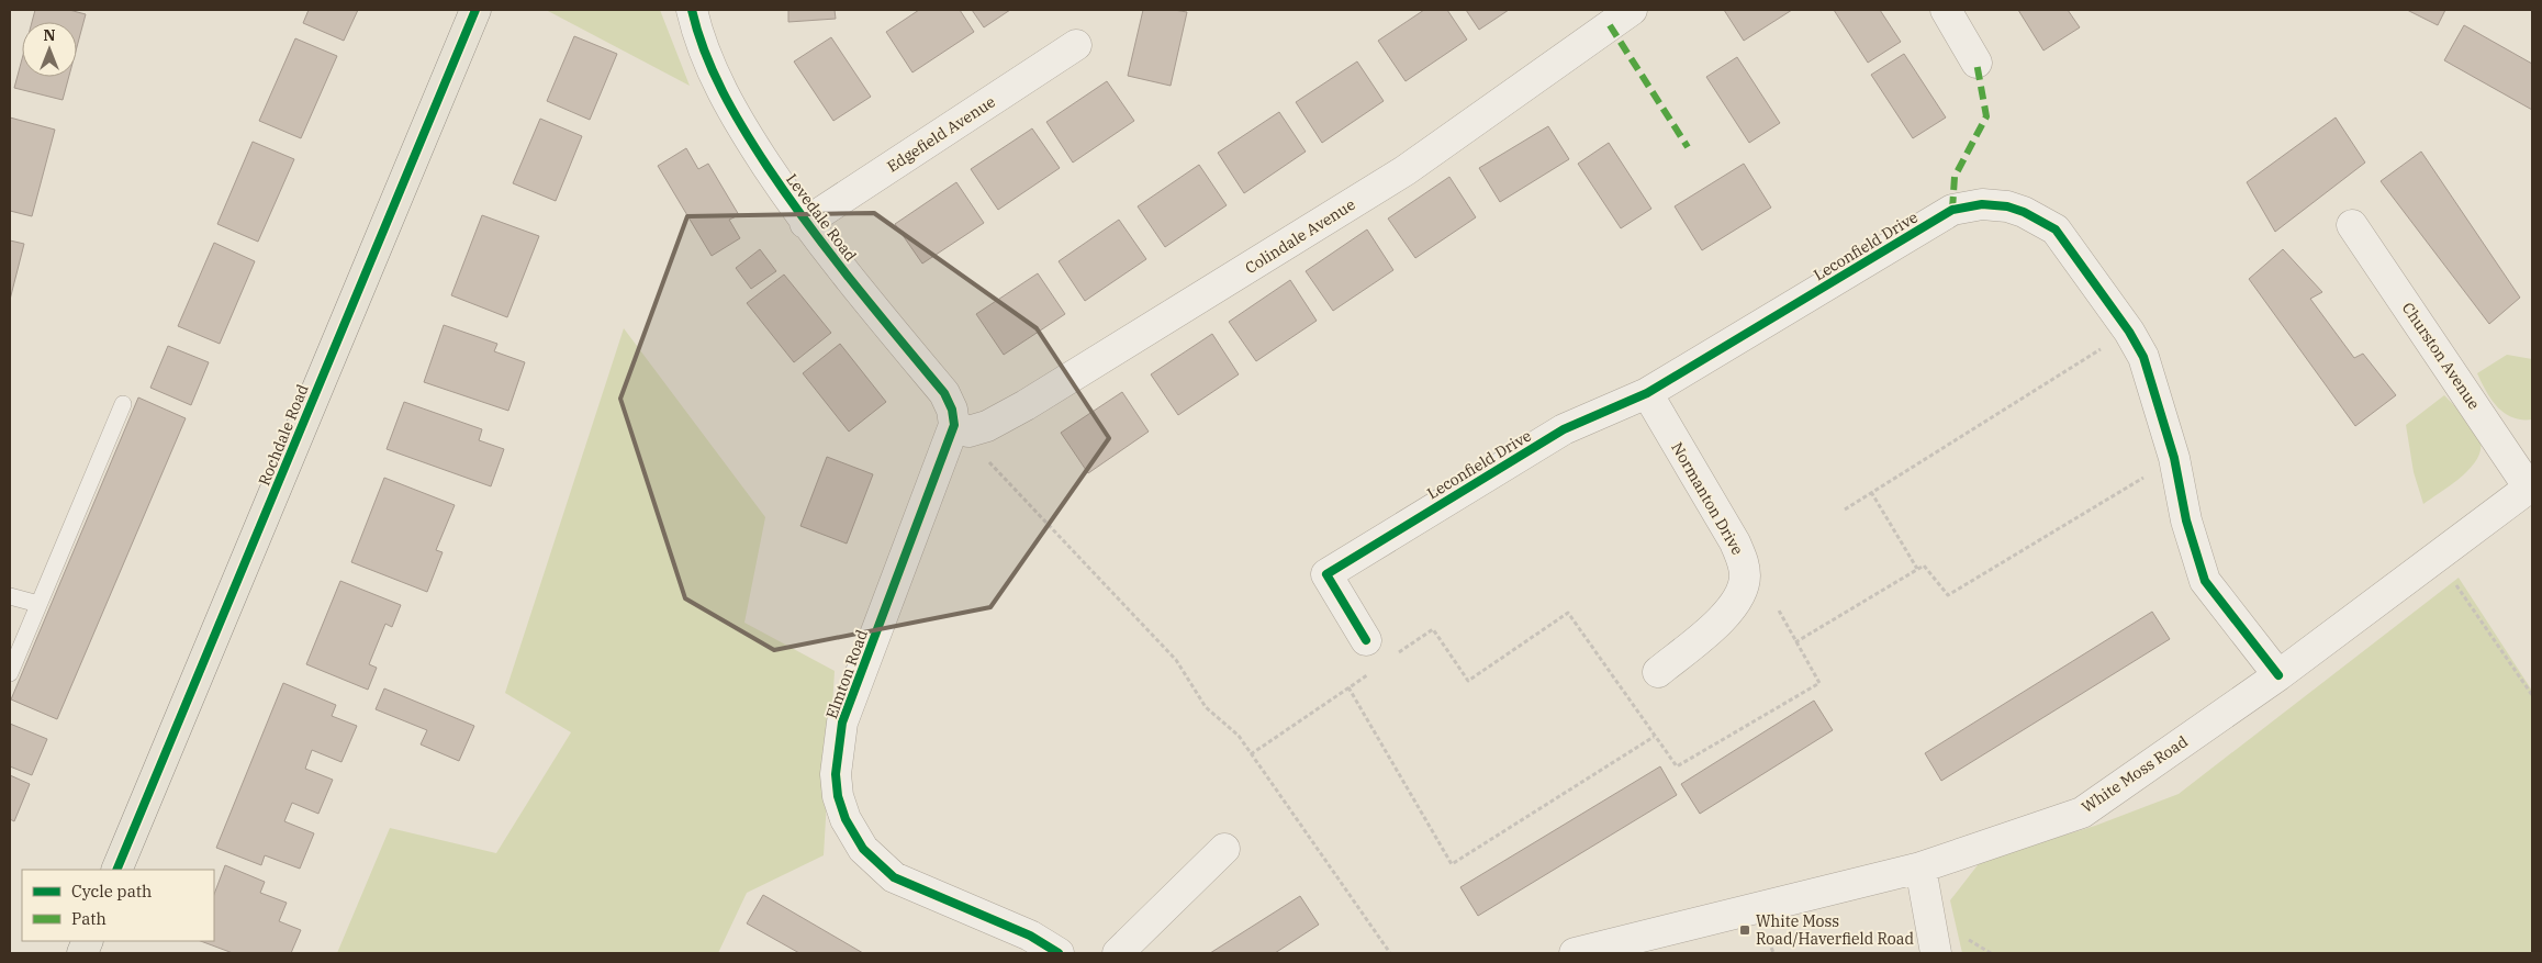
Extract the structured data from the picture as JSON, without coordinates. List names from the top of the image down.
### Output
{
  "streets": {
    "main road": ["Rochdale Road"],
    "street": [
      "Edgefield Avenue",
      "Levedale Road",
      "Colindale Avenue",
      "Leconfield Drive",
      "Churston Avenue",
      "Normanton Drive",
      "Elmton Road",
      "White Moss Road"
    ]
  },
  "crossings": [
    ["Edgefield Avenue", "Levedale Road"],
    ["Levedale Road", "Colindale Avenue"],
    ["Levedale Road", "Elmton Road"],
    ["Colindale Avenue", "Elmton Road"],
    ["Leconfield Drive", "Normanton Drive"],
    ["Leconfield Drive", "White Moss Road"],
    ["Churston Avenue", "White Moss Road"]
  ],
  "places": {
    "transit": ["White Moss Road/Haverfield Road"]
  },
  "legend": ["Cycle path", "Path"],
  "north": "top"
}
